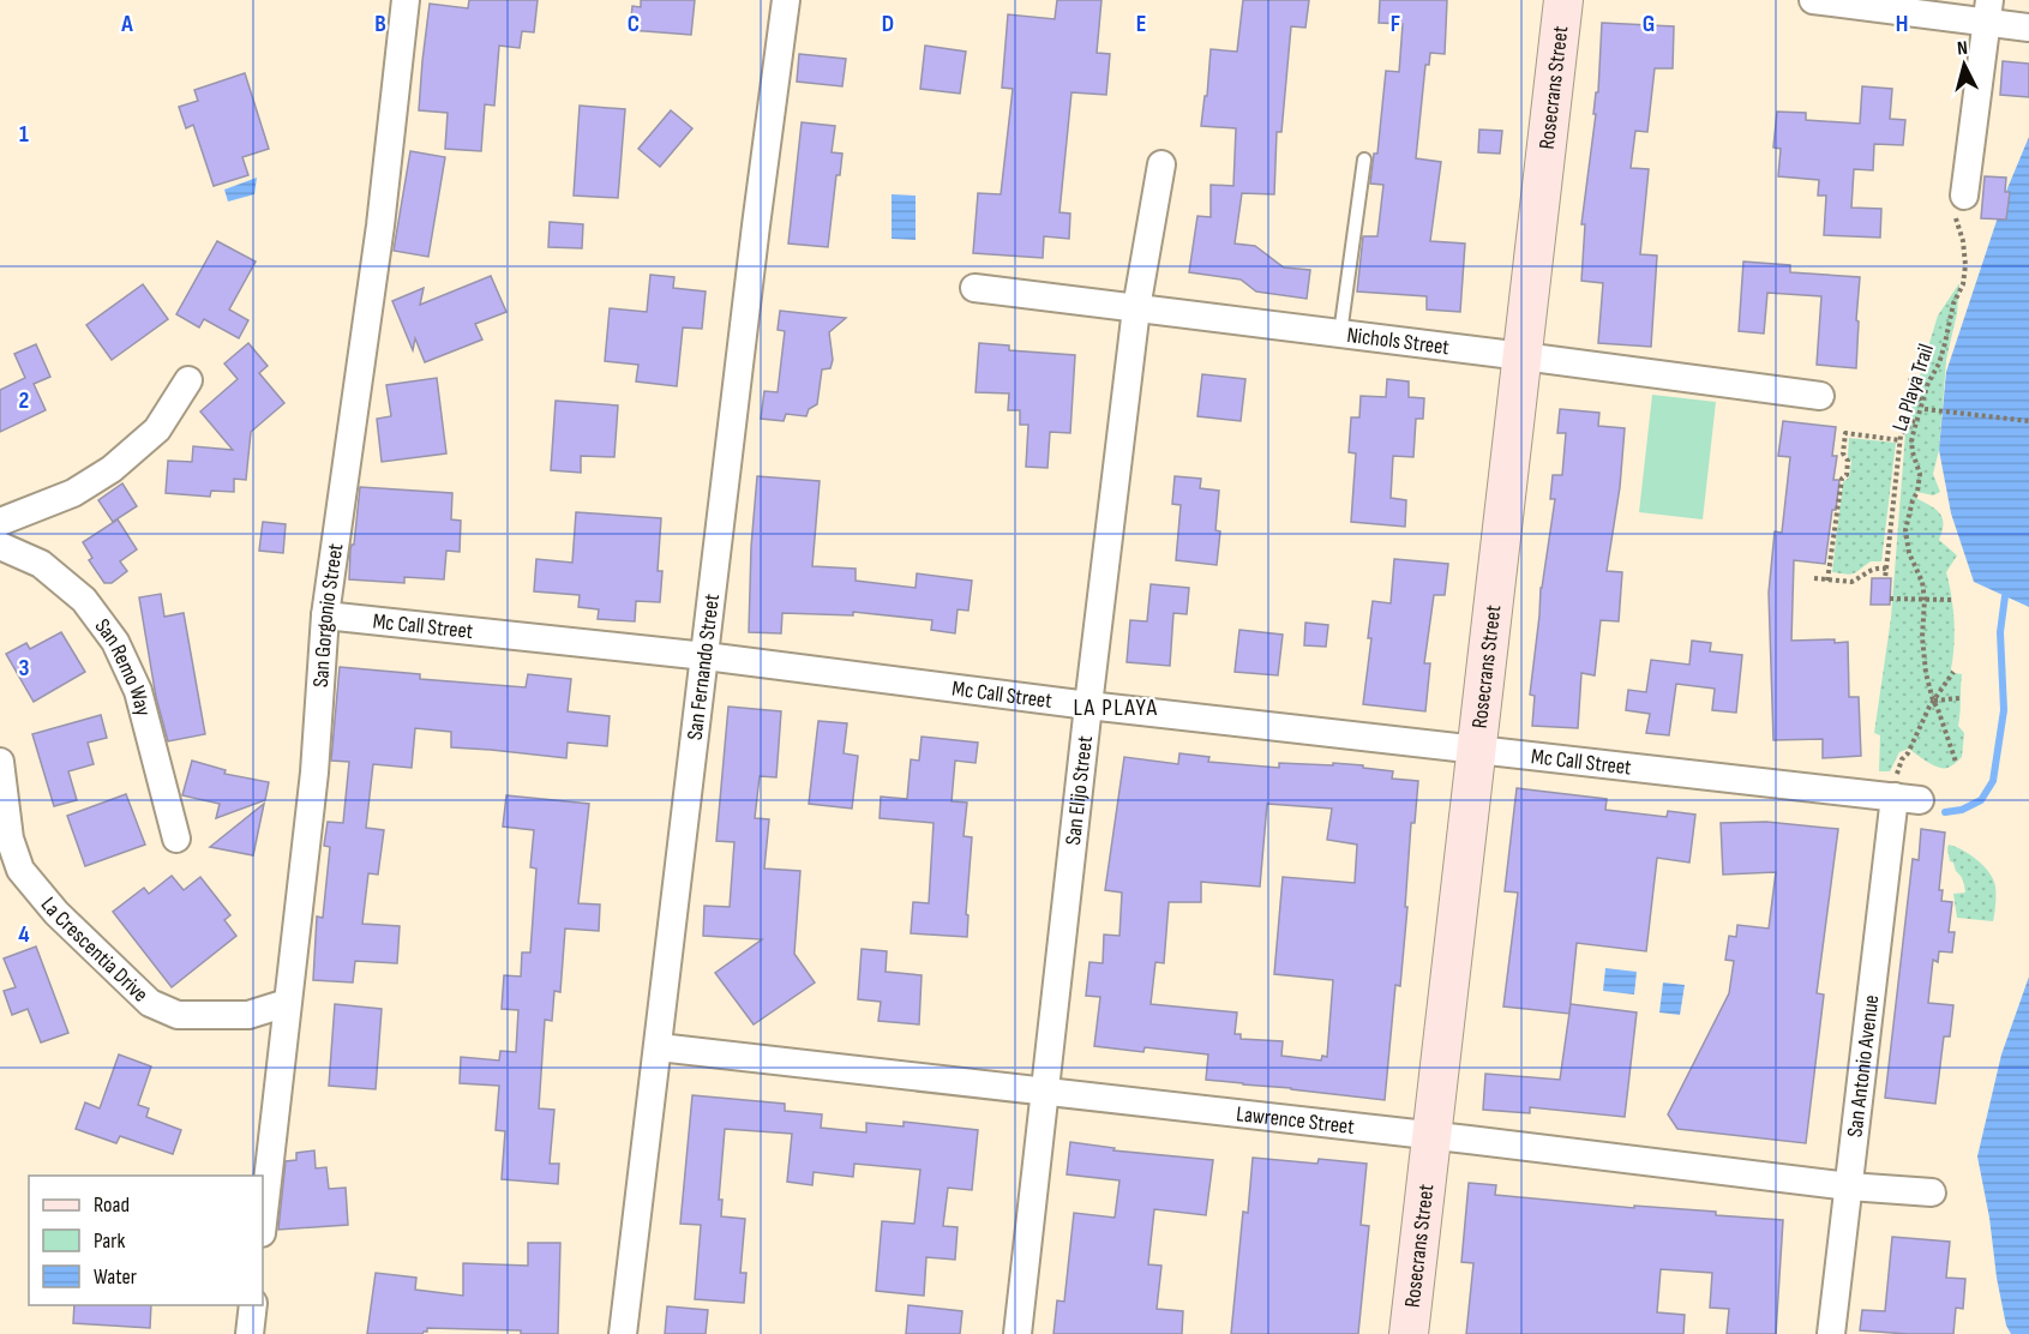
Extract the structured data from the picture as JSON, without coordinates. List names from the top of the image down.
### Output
{
  "streets": {
    "street": [
      "Rosecrans Street",
      "Nichols Street",
      "San Gorgonio Street",
      "Mc Call Street",
      "San Fernando Street",
      "San Remo Way",
      "San Elijo Street",
      "La Crescentia Drive",
      "San Antonio Avenue",
      "Lawrence Street"
    ],
    "path": ["La Playa Trail"]
  },
  "crossings": [
    ["Rosecrans Street", "Nichols Street"],
    ["Rosecrans Street", "Mc Call Street"],
    ["Rosecrans Street", "Lawrence Street"],
    ["Nichols Street", "San Elijo Street"],
    ["San Gorgonio Street", "Mc Call Street"],
    ["San Gorgonio Street", "La Crescentia Drive"],
    ["Mc Call Street", "San Fernando Street"],
    ["Mc Call Street", "San Elijo Street"],
    ["Mc Call Street", "San Antonio Avenue"],
    ["San Fernando Street", "Lawrence Street"],
    ["San Elijo Street", "Lawrence Street"],
    ["San Antonio Avenue", "Lawrence Street"]
  ],
  "districts": ["LA PLAYA"],
  "legend": ["Road", "Park", "Water"],
  "north": "top",
  "grid": {
    "columns": [
      "A",
      "B",
      "C",
      "D",
      "E",
      "F",
      "G",
      "H"
    ],
    "rows": [
      "1",
      "2",
      "3",
      "4"
    ]
  }
}
